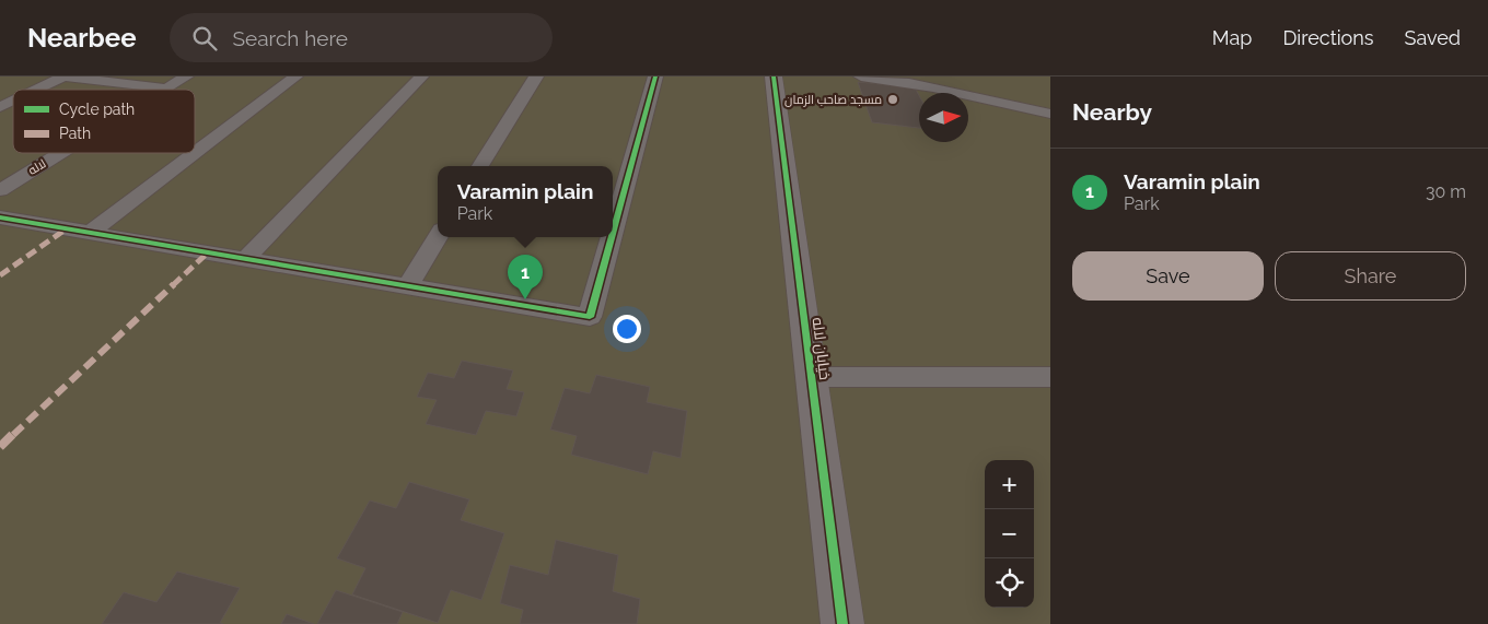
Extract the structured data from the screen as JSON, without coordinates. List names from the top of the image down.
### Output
{
  "streets": {
    "street": ["لاله", "خیابان لاله"]
  },
  "places": ["مسجد صاحب الزمان"],
  "legend": ["Cycle path", "Path"],
  "north": "right",
  "page": {
    "header": "Nearbee",
    "search": "Search here",
    "nav": ["Map", "Directions", "Saved"],
    "heading": "Nearby",
    "list": [
      {
        "mark": "1",
        "name": "Varamin plain",
        "note": "Park",
        "value": "30 m"
      }
    ],
    "popup": ["Varamin plain", "Park"],
    "buttons": ["Save", "Share"],
    "pins": "1",
    "map_buttons": ["+", "−"]
  }
}
